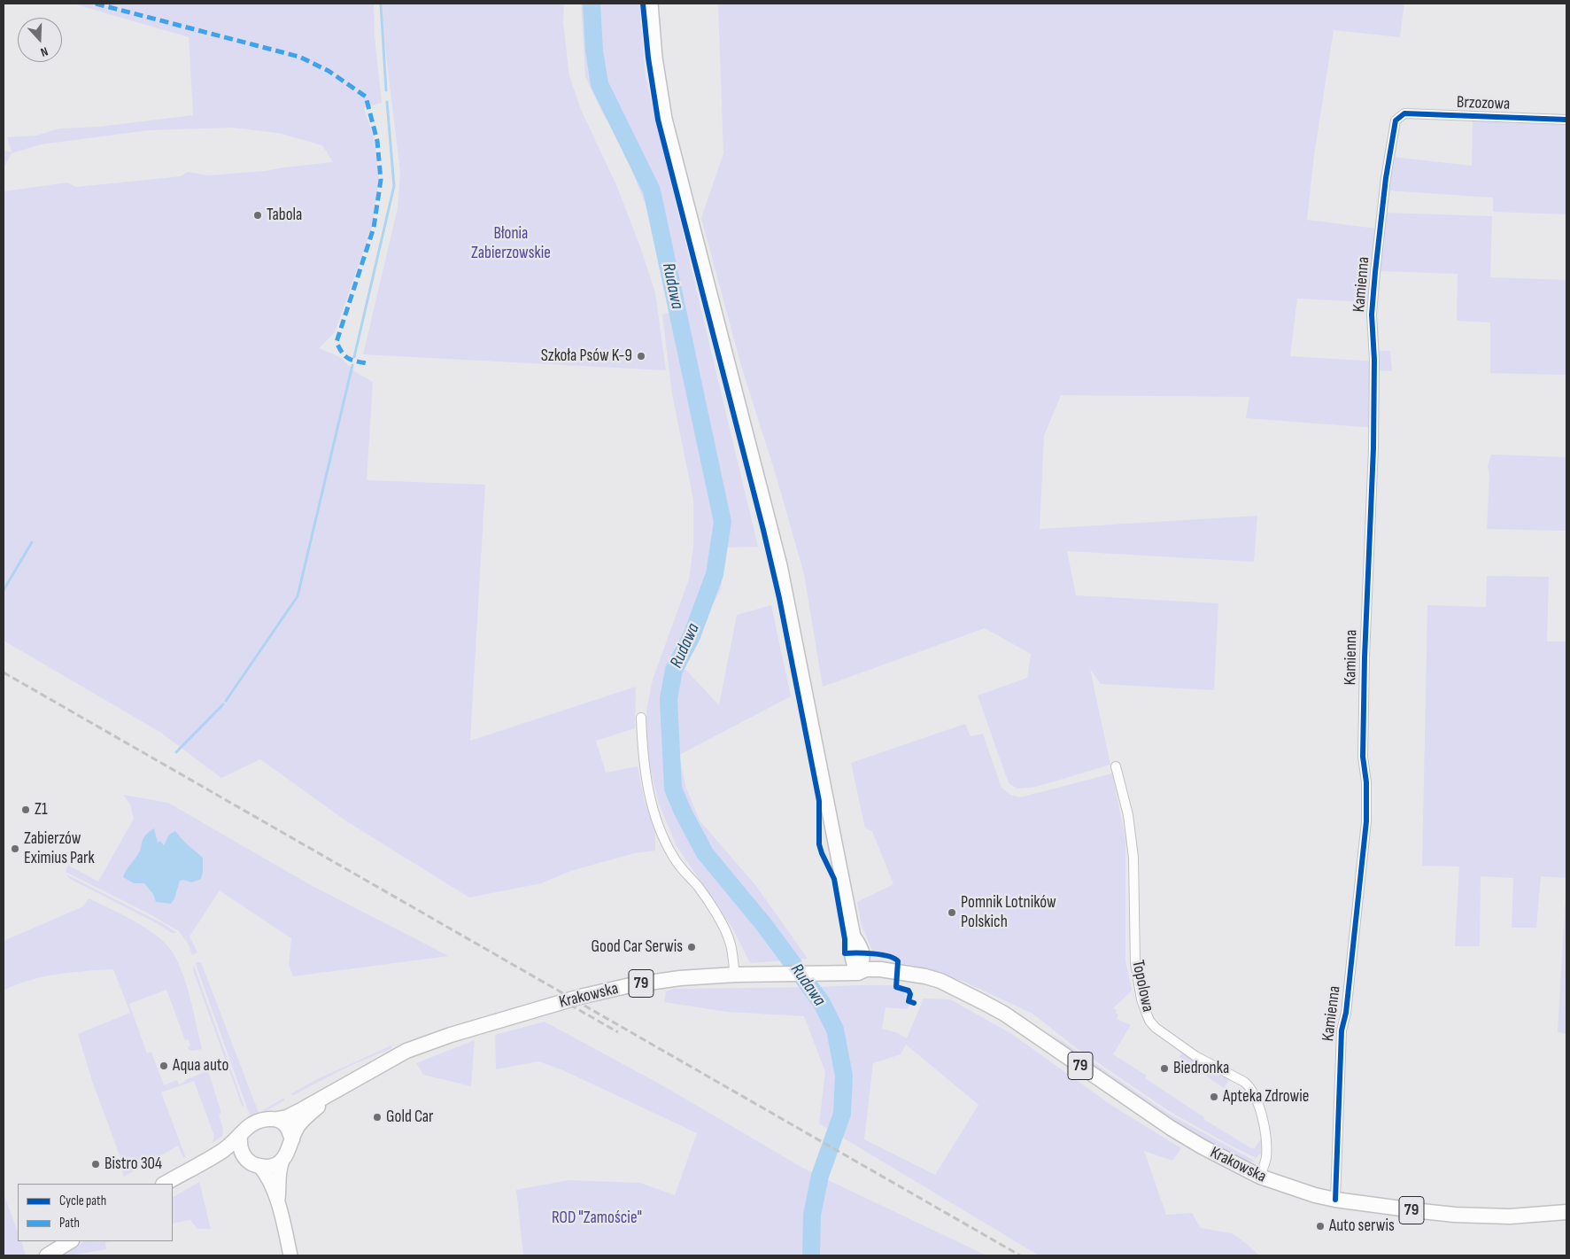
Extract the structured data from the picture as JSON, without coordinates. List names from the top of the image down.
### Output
{
  "streets": {
    "main road": ["79", "Krakowska"],
    "street": ["Brzozowa", "Kamienna", "Topolowa"]
  },
  "crossings": [
    ["Brzozowa", "Kamienna"],
    ["Kamienna", "Krakowska"],
    ["Topolowa", "Krakowska"]
  ],
  "water": ["Rudawa"],
  "parks": ["Błonia Zabierzowskie", "ROD \"Zamoście\""],
  "places": [
    "Tabola",
    "Szkoła Psów K-9",
    "Z1",
    "Zabierzów Eximius Park",
    "Pomnik Lotników Polskich",
    "Good Car Serwis",
    "Aqua auto",
    "Biedronka",
    "Apteka Zdrowie",
    "Gold Car",
    "Bistro 304",
    "Auto serwis"
  ],
  "legend": ["Cycle path", "Path"],
  "north": "bottom"
}
